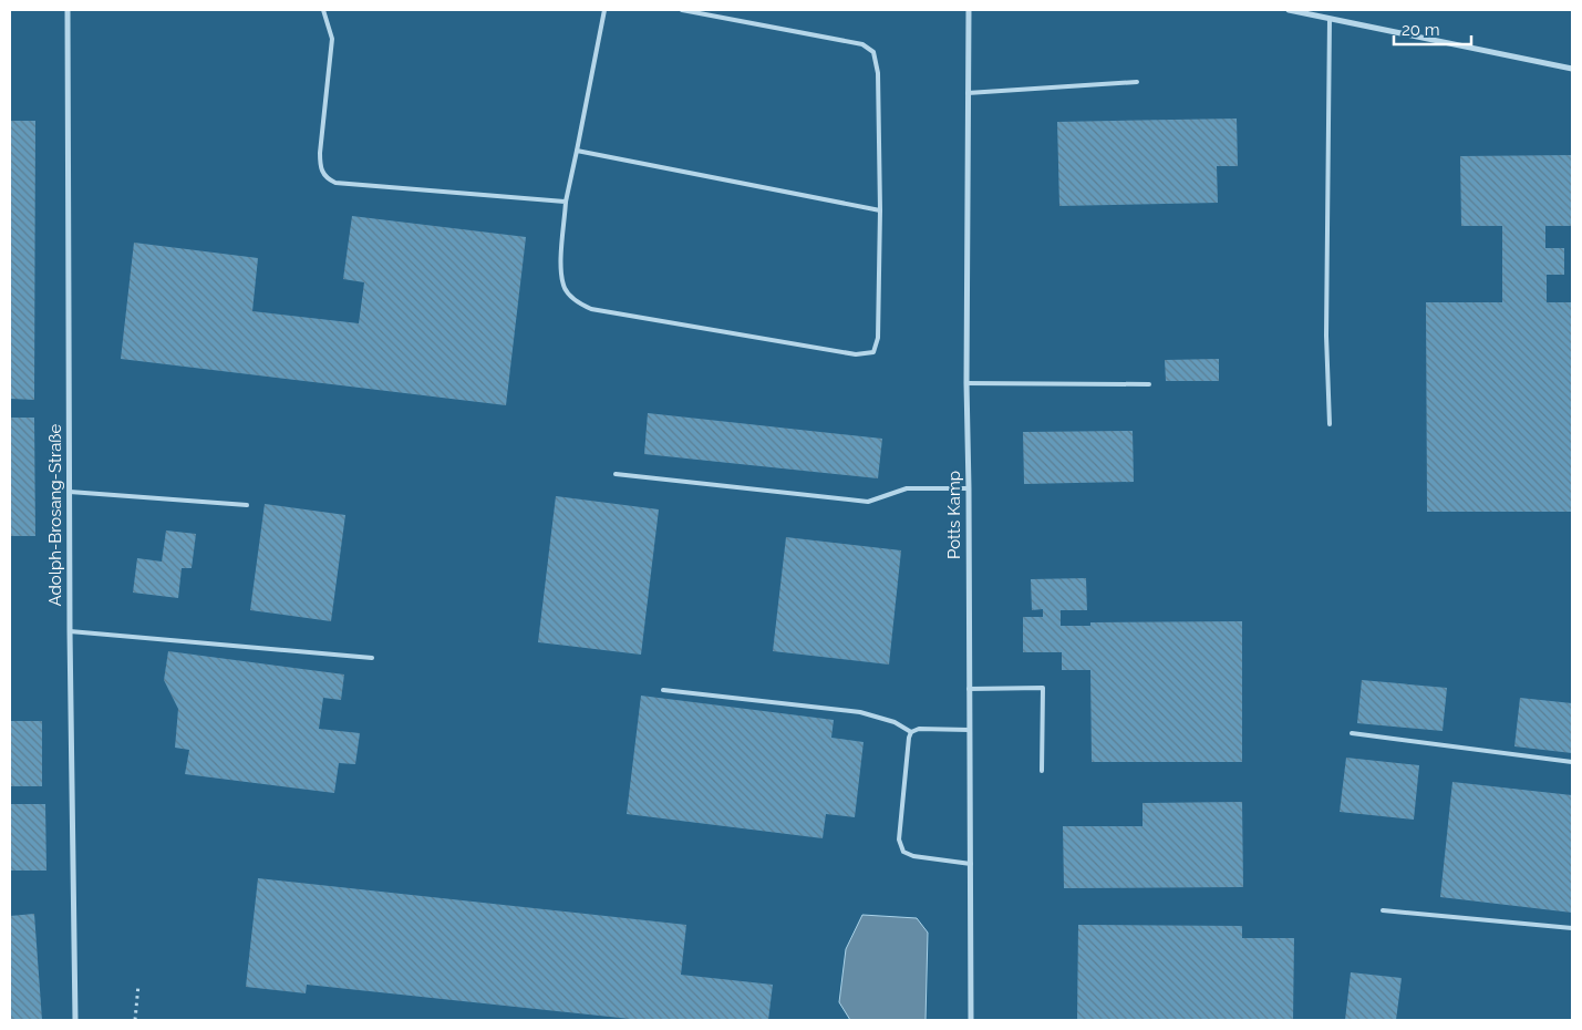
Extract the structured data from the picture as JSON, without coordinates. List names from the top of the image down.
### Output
{
  "streets": {
    "street": ["Adolph-Brosang-Straße", "Potts Kamp"]
  },
  "scale_bar": "20 m"
}
